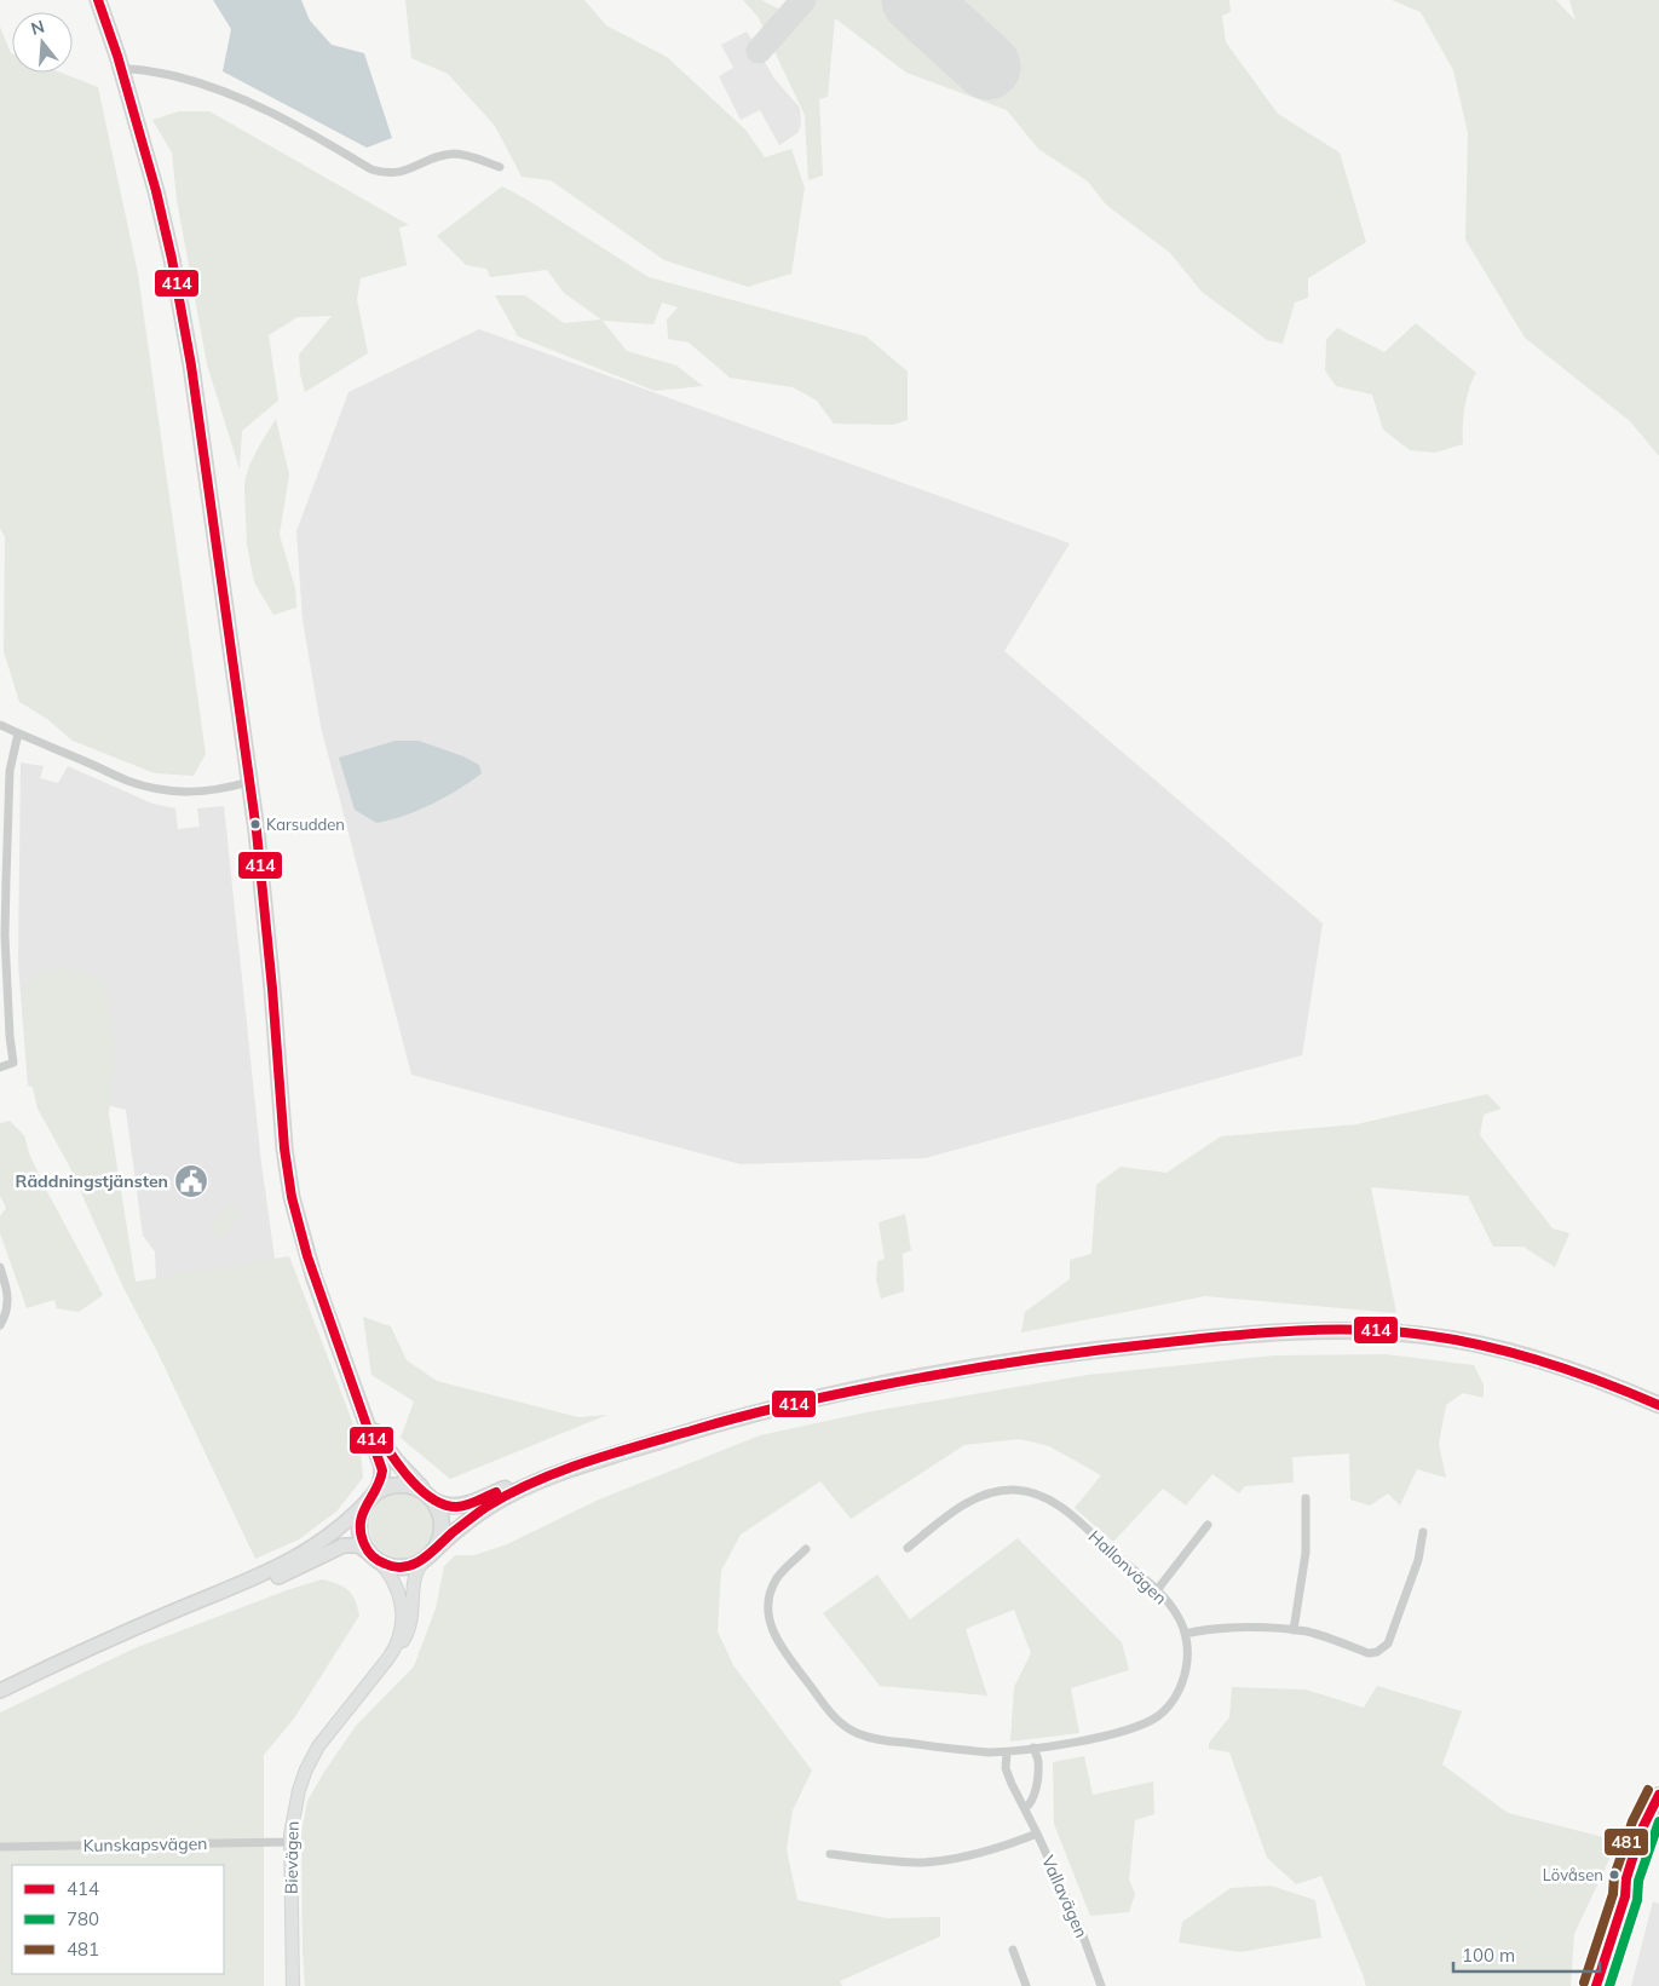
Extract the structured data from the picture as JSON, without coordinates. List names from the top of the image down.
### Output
{
  "streets": {
    "street": [
      "Hallonvägen",
      "Kunskapsvägen",
      "Bievägen",
      "Vallavägen"
    ]
  },
  "crossings": [
    ["Hallonvägen", "Vallavägen"],
    ["Kunskapsvägen", "Bievägen"]
  ],
  "places": {
    "other": ["Karsudden", "Lövåsen"],
    "public building": ["Räddningstjänsten"]
  },
  "lines": ["transit line 414", "transit line 481", "transit line 780"],
  "legend": ["414", "780", "481"],
  "scale_bar": "100 m",
  "north": "top"
}
